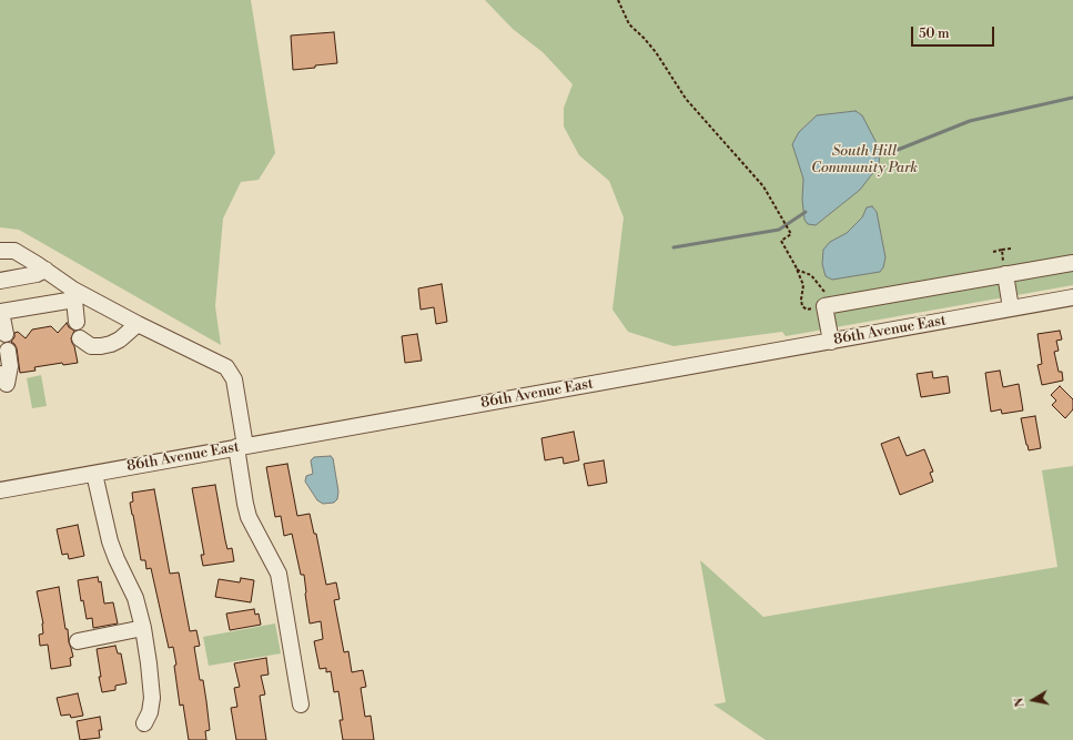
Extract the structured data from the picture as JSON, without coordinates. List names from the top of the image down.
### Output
{
  "streets": {
    "street": ["86th Avenue East"]
  },
  "parks": ["South Hill Community Park"],
  "scale_bar": "50 m",
  "north": "left"
}
